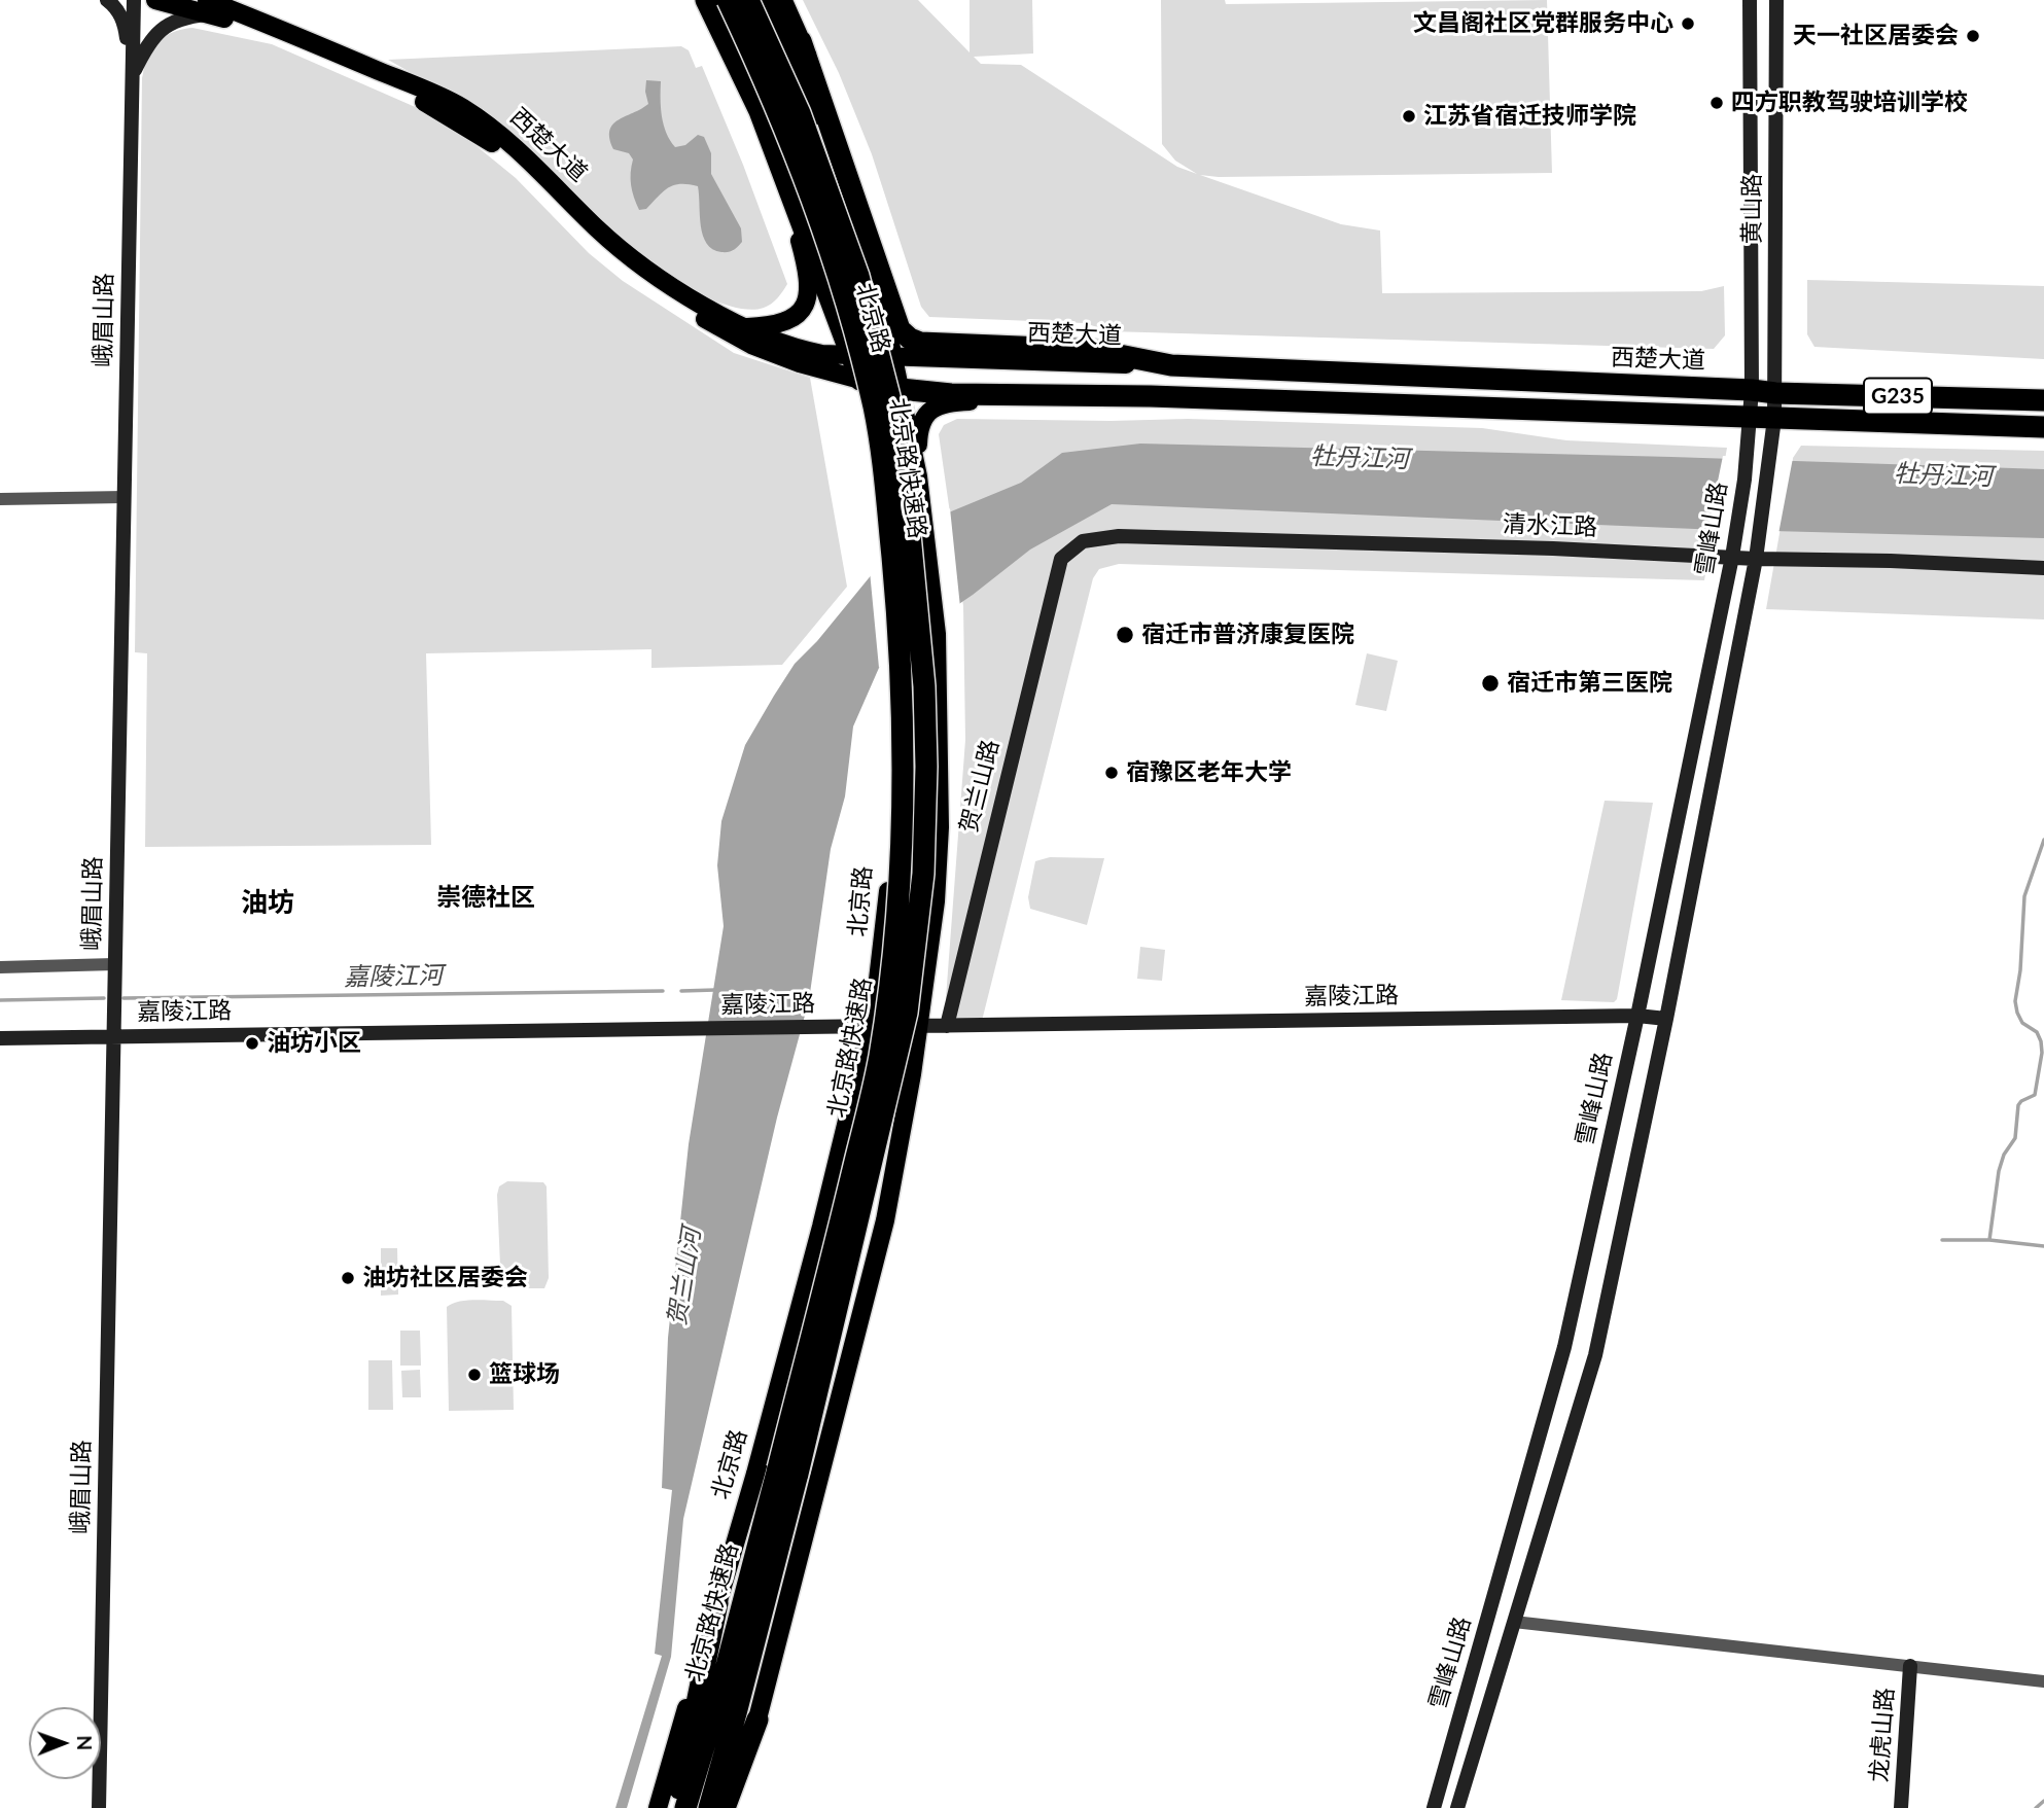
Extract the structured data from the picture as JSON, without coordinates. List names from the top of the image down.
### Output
{
  "streets": {
    "highway": ["西楚大道", "G235", "北京路快速路"],
    "main road": ["北京路"],
    "street": [
      "黄山路",
      "峨眉山路",
      "清水江路",
      "雪峰山路",
      "贺兰山路",
      "嘉陵江路",
      "龙虎山路"
    ]
  },
  "crossings": [
    ["西楚大道", "黄山路"],
    ["西楚大道", "北京路"],
    ["西楚大道", "G235"],
    ["西楚大道", "雪峰山路"],
    ["黄山路", "G235"],
    ["黄山路", "雪峰山路"],
    ["北京路", "北京路快速路"],
    ["北京路", "嘉陵江路"],
    ["峨眉山路", "嘉陵江路"],
    ["G235", "雪峰山路"],
    ["清水江路", "雪峰山路"],
    ["清水江路", "贺兰山路"],
    ["雪峰山路", "嘉陵江路"],
    ["贺兰山路", "嘉陵江路"]
  ],
  "districts": ["崇德社区", "油坊"],
  "water": ["牡丹江河", "嘉陵江河", "贺兰山河"],
  "places": [
    "文昌阁社区党群服务中心",
    "天一社区居委会",
    "四方职教驾驶培训学校",
    "江苏省宿迁技师学院",
    "宿迁市普济康复医院",
    "宿迁市第三医院",
    "宿豫区老年大学",
    "油坊小区",
    "油坊社区居委会",
    "篮球场"
  ],
  "north": "right"
}
